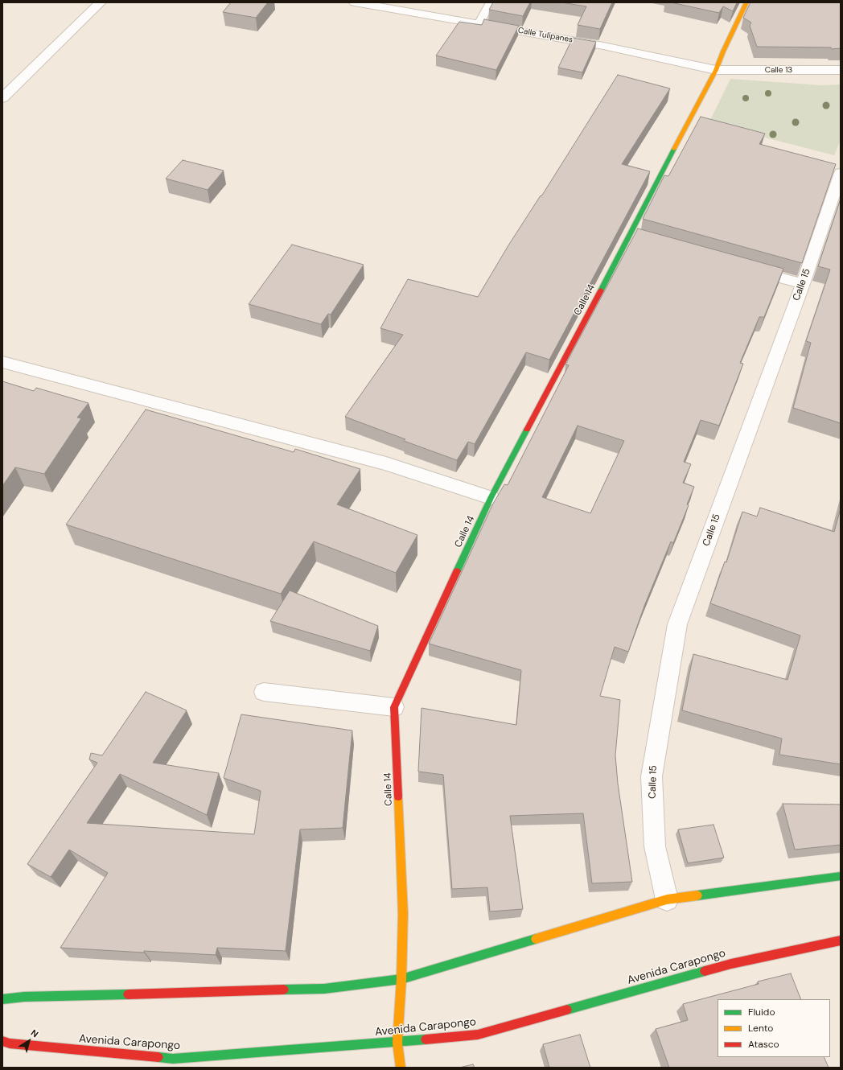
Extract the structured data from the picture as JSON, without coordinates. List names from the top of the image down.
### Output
{
  "streets": {
    "street": [
      "Calle Tulipanes",
      "Calle 13",
      "Calle 15",
      "Calle 14",
      "Avenida Carapongo"
    ]
  },
  "crossings": [
    ["Calle Tulipanes", "Calle 13"],
    ["Calle Tulipanes", "Calle 14"],
    ["Calle 13", "Calle 14"],
    ["Calle 14", "Avenida Carapongo"]
  ],
  "legend": ["Fluido", "Lento", "Atasco"],
  "north": "top right"
}
